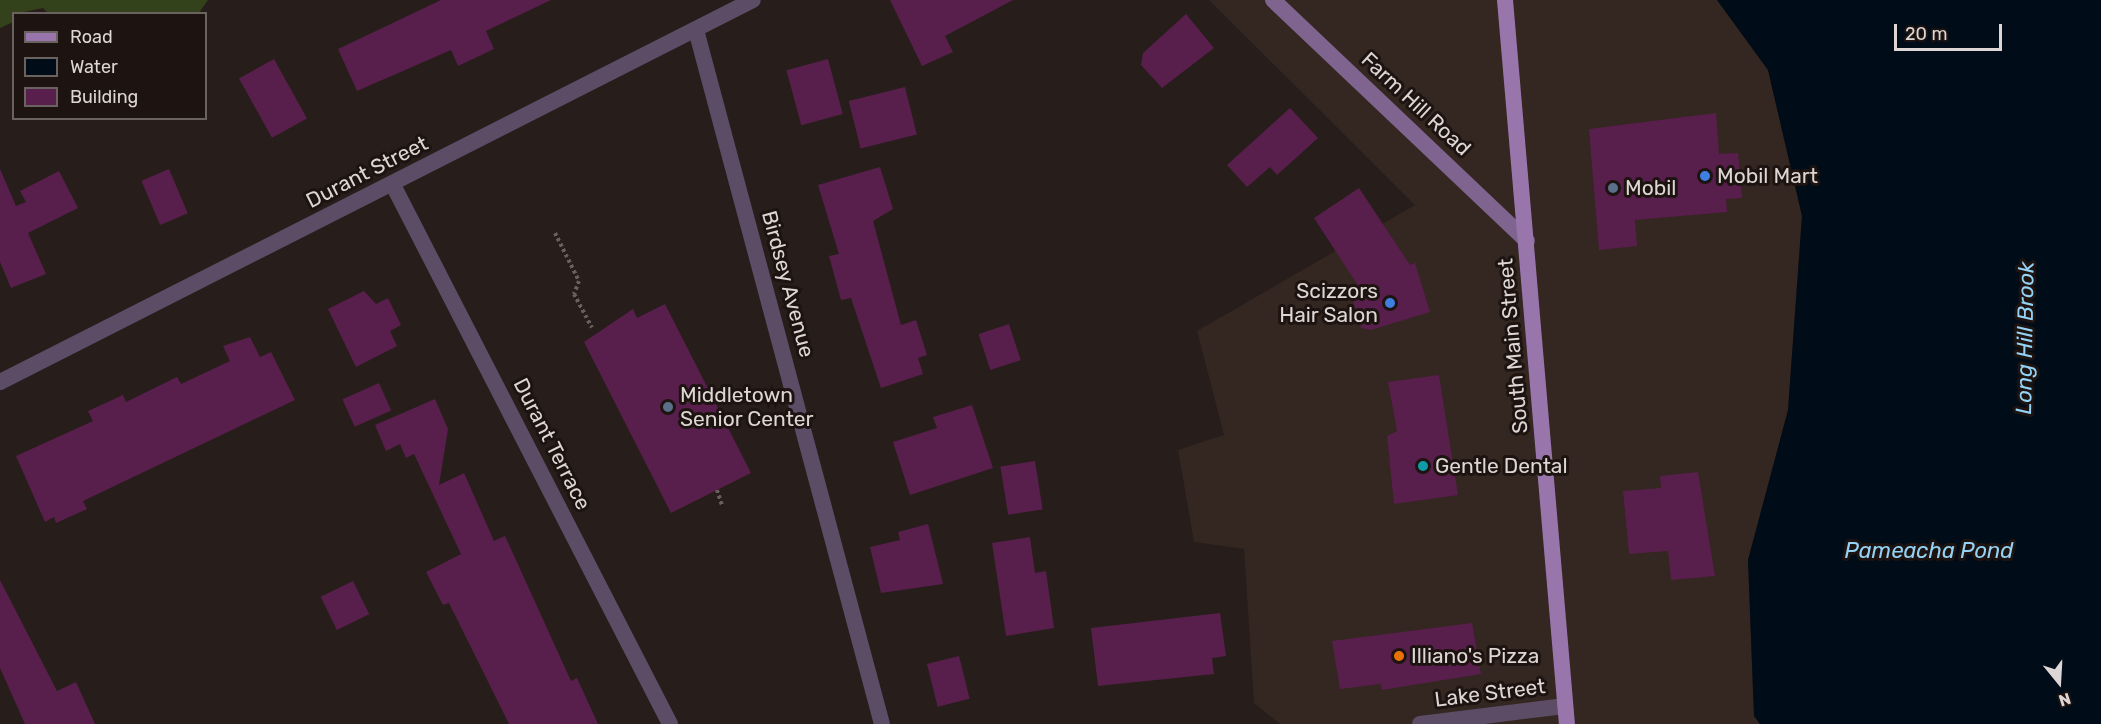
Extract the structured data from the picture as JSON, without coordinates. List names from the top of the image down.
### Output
{
  "streets": {
    "main road": ["Farm Hill Road", "South Main Street"],
    "street": [
      "Durant Street",
      "Birdsey Avenue",
      "Durant Terrace",
      "Lake Street"
    ]
  },
  "crossings": [
    ["Farm Hill Road", "South Main Street"],
    ["Durant Street", "Birdsey Avenue"],
    ["Durant Street", "Durant Terrace"],
    ["South Main Street", "Lake Street"]
  ],
  "water": ["Long Hill Brook", "Pameacha Pond"],
  "places": [
    "Mobil Mart",
    "Mobil",
    "Scizzors Hair Salon",
    "Middletown Senior Center",
    "Gentle Dental",
    "Illiano's Pizza"
  ],
  "legend": ["Road", "Water", "Building"],
  "scale_bar": "20 m",
  "north": "bottom"
}
